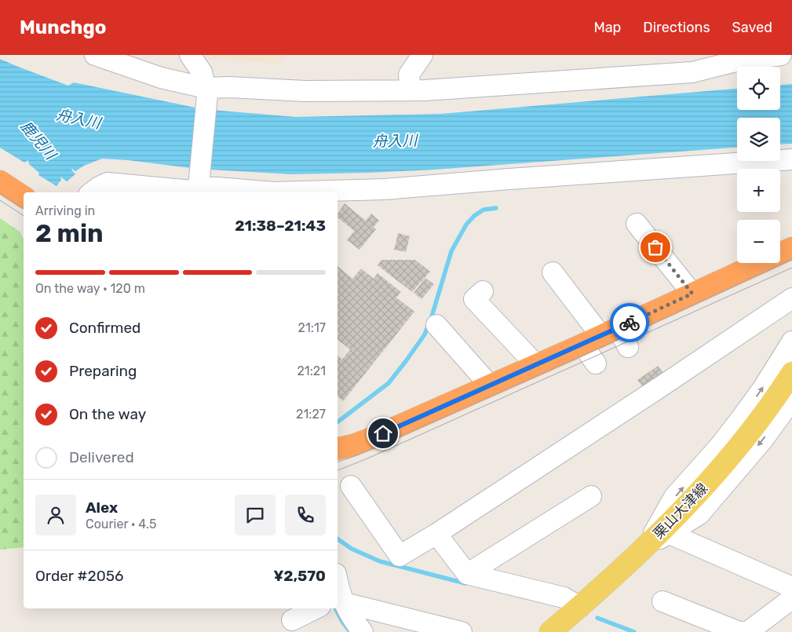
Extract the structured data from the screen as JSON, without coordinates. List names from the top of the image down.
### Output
{
  "streets": {
    "main road": ["栗山大津線"]
  },
  "water": ["舟入川", "鹿児川"],
  "page": {
    "header": "Munchgo",
    "nav": ["Map", "Directions", "Saved"],
    "map_buttons": ["+", "−"],
    "heading": ["2 min", "Arriving in", "21:38–21:43"],
    "panel": [
      "Alex",
      "Courier · 4.5",
      "Order #2056",
      "¥2,570"
    ],
    "bar": "On the way · 120 m",
    "list": [
      ["Confirmed", "21:17"],
      ["Preparing", "21:21"],
      ["On the way", "21:27"],
      "Delivered"
    ]
  }
}
